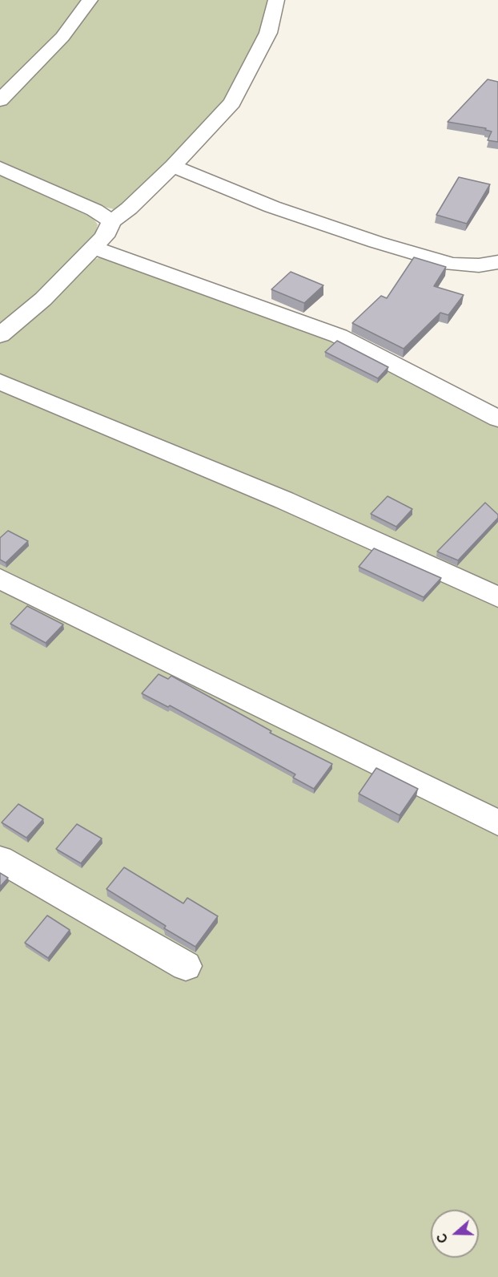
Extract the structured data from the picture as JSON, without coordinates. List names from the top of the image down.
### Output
{
  "north": "left"
}
